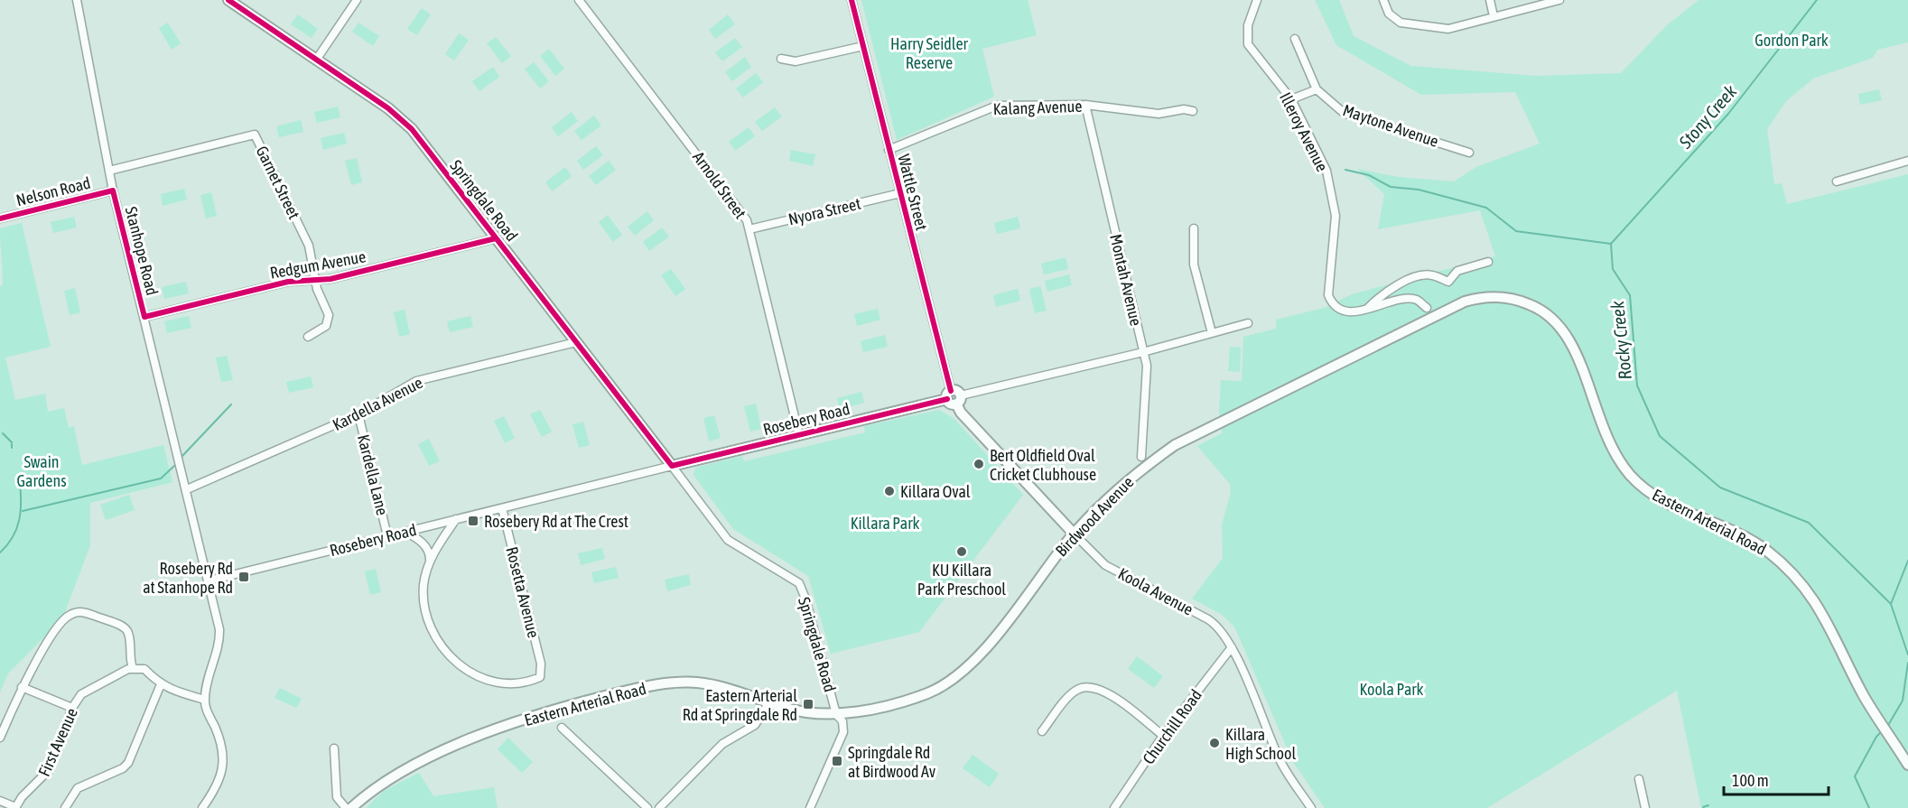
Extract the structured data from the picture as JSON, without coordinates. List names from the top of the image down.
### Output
{
  "streets": {
    "main road": [
      "Springdale Road",
      "Rosebery Road",
      "Birdwood Avenue",
      "Eastern Arterial Road",
      "Koola Avenue"
    ],
    "street": [
      "Kalang Avenue",
      "Maytone Avenue",
      "Illeroy Avenue",
      "Garnet Street",
      "Arnold Street",
      "Nelson Road",
      "Wattle Street",
      "Nyora Street",
      "Stanhope Road",
      "Redgum Avenue",
      "Montah Avenue",
      "Kardella Avenue",
      "Kardella Lane",
      "Rosetta Avenue",
      "Churchill Road",
      "First Avenue"
    ]
  },
  "crossings": [
    ["Kalang Avenue", "Wattle Street"],
    ["Kalang Avenue", "Montah Avenue"],
    ["Garnet Street", "Stanhope Road"],
    ["Garnet Street", "Redgum Avenue"],
    ["Arnold Street", "Nyora Street"],
    ["Arnold Street", "Rosebery Road"],
    ["Nelson Road", "Stanhope Road"],
    ["Wattle Street", "Nyora Street"],
    ["Wattle Street", "Rosebery Road"],
    ["Wattle Street", "Koola Avenue"],
    ["Springdale Road", "Redgum Avenue"],
    ["Springdale Road", "Kardella Avenue"],
    ["Springdale Road", "Rosebery Road"],
    ["Springdale Road", "Birdwood Avenue"],
    ["Springdale Road", "Eastern Arterial Road"],
    ["Stanhope Road", "Redgum Avenue"],
    ["Stanhope Road", "Kardella Avenue"],
    ["Stanhope Road", "Rosebery Road"],
    ["Montah Avenue", "Rosebery Road"],
    ["Kardella Avenue", "Kardella Lane"],
    ["Rosebery Road", "Kardella Lane"],
    ["Rosebery Road", "Koola Avenue"],
    ["Rosebery Road", "Rosetta Avenue"],
    ["Birdwood Avenue", "Eastern Arterial Road"],
    ["Birdwood Avenue", "Koola Avenue"],
    ["Koola Avenue", "Churchill Road"]
  ],
  "water": ["Stony Creek", "Rocky Creek"],
  "parks": [
    "Gordon Park",
    "Harry Seidler Reserve",
    "Swain Gardens",
    "Killara Park",
    "Koola Park"
  ],
  "places": {
    "other": [
      "Bert Oldfield Oval Cricket Clubhouse",
      "Killara Oval",
      "KU Killara Park Preschool",
      "Killara High School"
    ],
    "transit": [
      "Rosebery Rd at The Crest",
      "Rosebery Rd at Stanhope Rd",
      "Eastern Arterial Rd at Springdale Rd",
      "Springdale Rd at Birdwood Av"
    ]
  },
  "scale_bar": "100 m"
}
